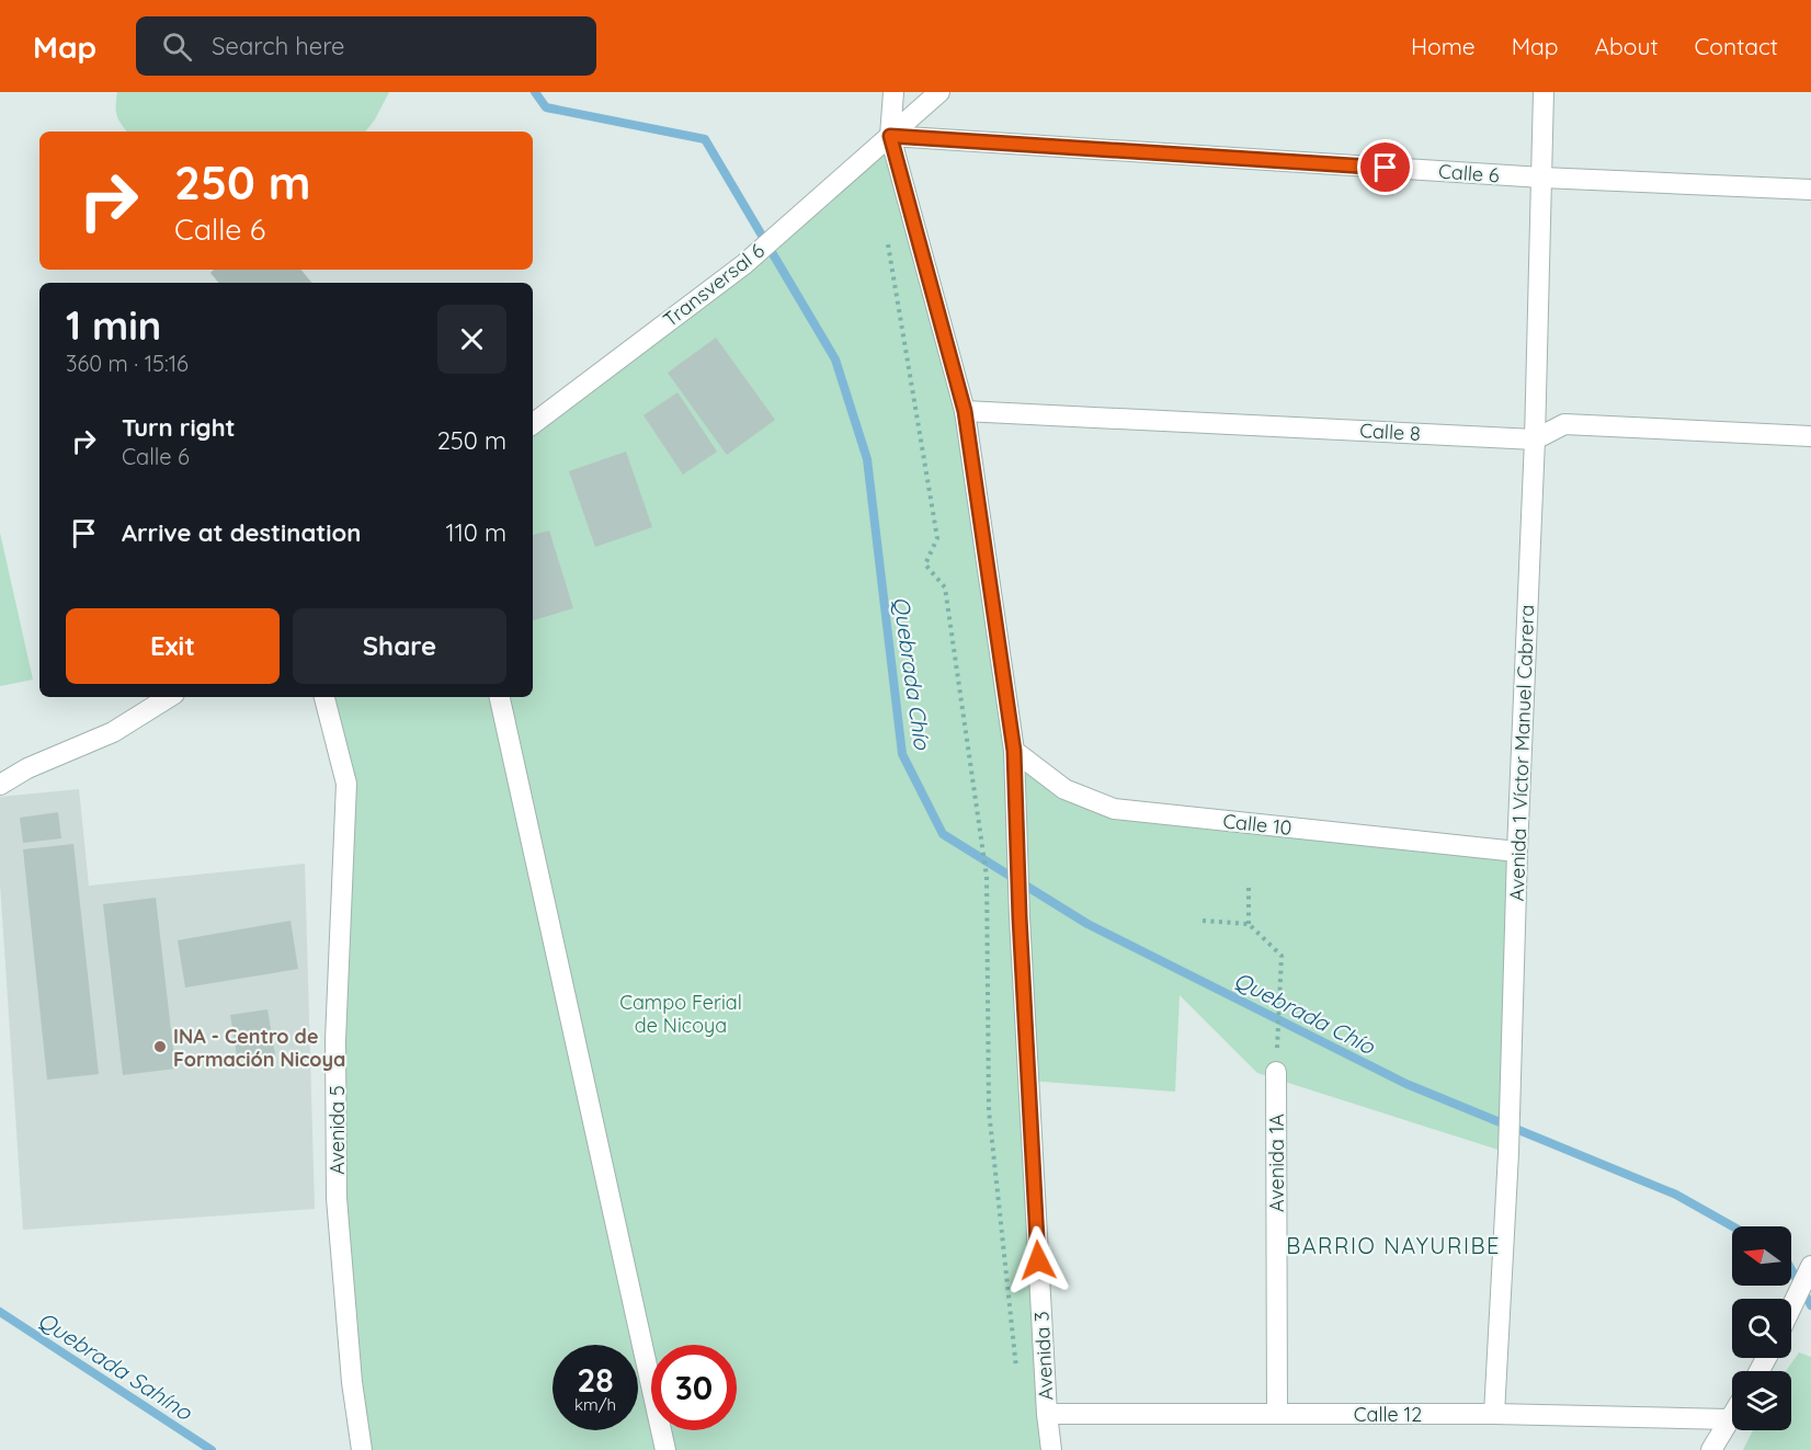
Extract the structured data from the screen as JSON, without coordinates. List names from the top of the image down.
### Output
{
  "streets": {
    "street": [
      "Calle 6",
      "Transversal 6",
      "Calle 8",
      "Avenida 1 Víctor Manuel Cabrera",
      "Calle 10",
      "Avenida 5",
      "Avenida 1A",
      "Avenida 3",
      "Calle 12"
    ]
  },
  "crossings": [
    ["Calle 6", "Transversal 6"],
    ["Calle 6", "Avenida 1 Víctor Manuel Cabrera"],
    ["Calle 6", "Avenida 3"],
    ["Transversal 6", "Avenida 3"],
    ["Calle 8", "Avenida 1 Víctor Manuel Cabrera"],
    ["Calle 8", "Avenida 3"],
    ["Avenida 1 Víctor Manuel Cabrera", "Calle 10"],
    ["Avenida 1 Víctor Manuel Cabrera", "Calle 12"],
    ["Calle 10", "Avenida 3"],
    ["Avenida 1A", "Calle 12"],
    ["Avenida 3", "Calle 12"]
  ],
  "districts": ["BARRIO NAYURIBE"],
  "water": ["Quebrada Chío", "Quebrada Sahíno"],
  "parks": ["Campo Ferial de Nicoya"],
  "places": ["INA - Centro de Formación Nicoya"],
  "north": "left",
  "page": {
    "header": "Map",
    "search": "Search here",
    "nav": [
      "Home",
      "Map",
      "About",
      "Contact"
    ],
    "turn": ["250 m", "Calle 6"],
    "heading": ["1 min", "360 m · 15:16"],
    "list": [
      {
        "name": "Turn right",
        "note": "Calle 6",
        "value": "250 m"
      },
      {
        "name": "Arrive at destination",
        "value": "110 m"
      }
    ],
    "buttons": ["Exit", "Share"],
    "speed": "28 km/h",
    "limit": "30"
  }
}
